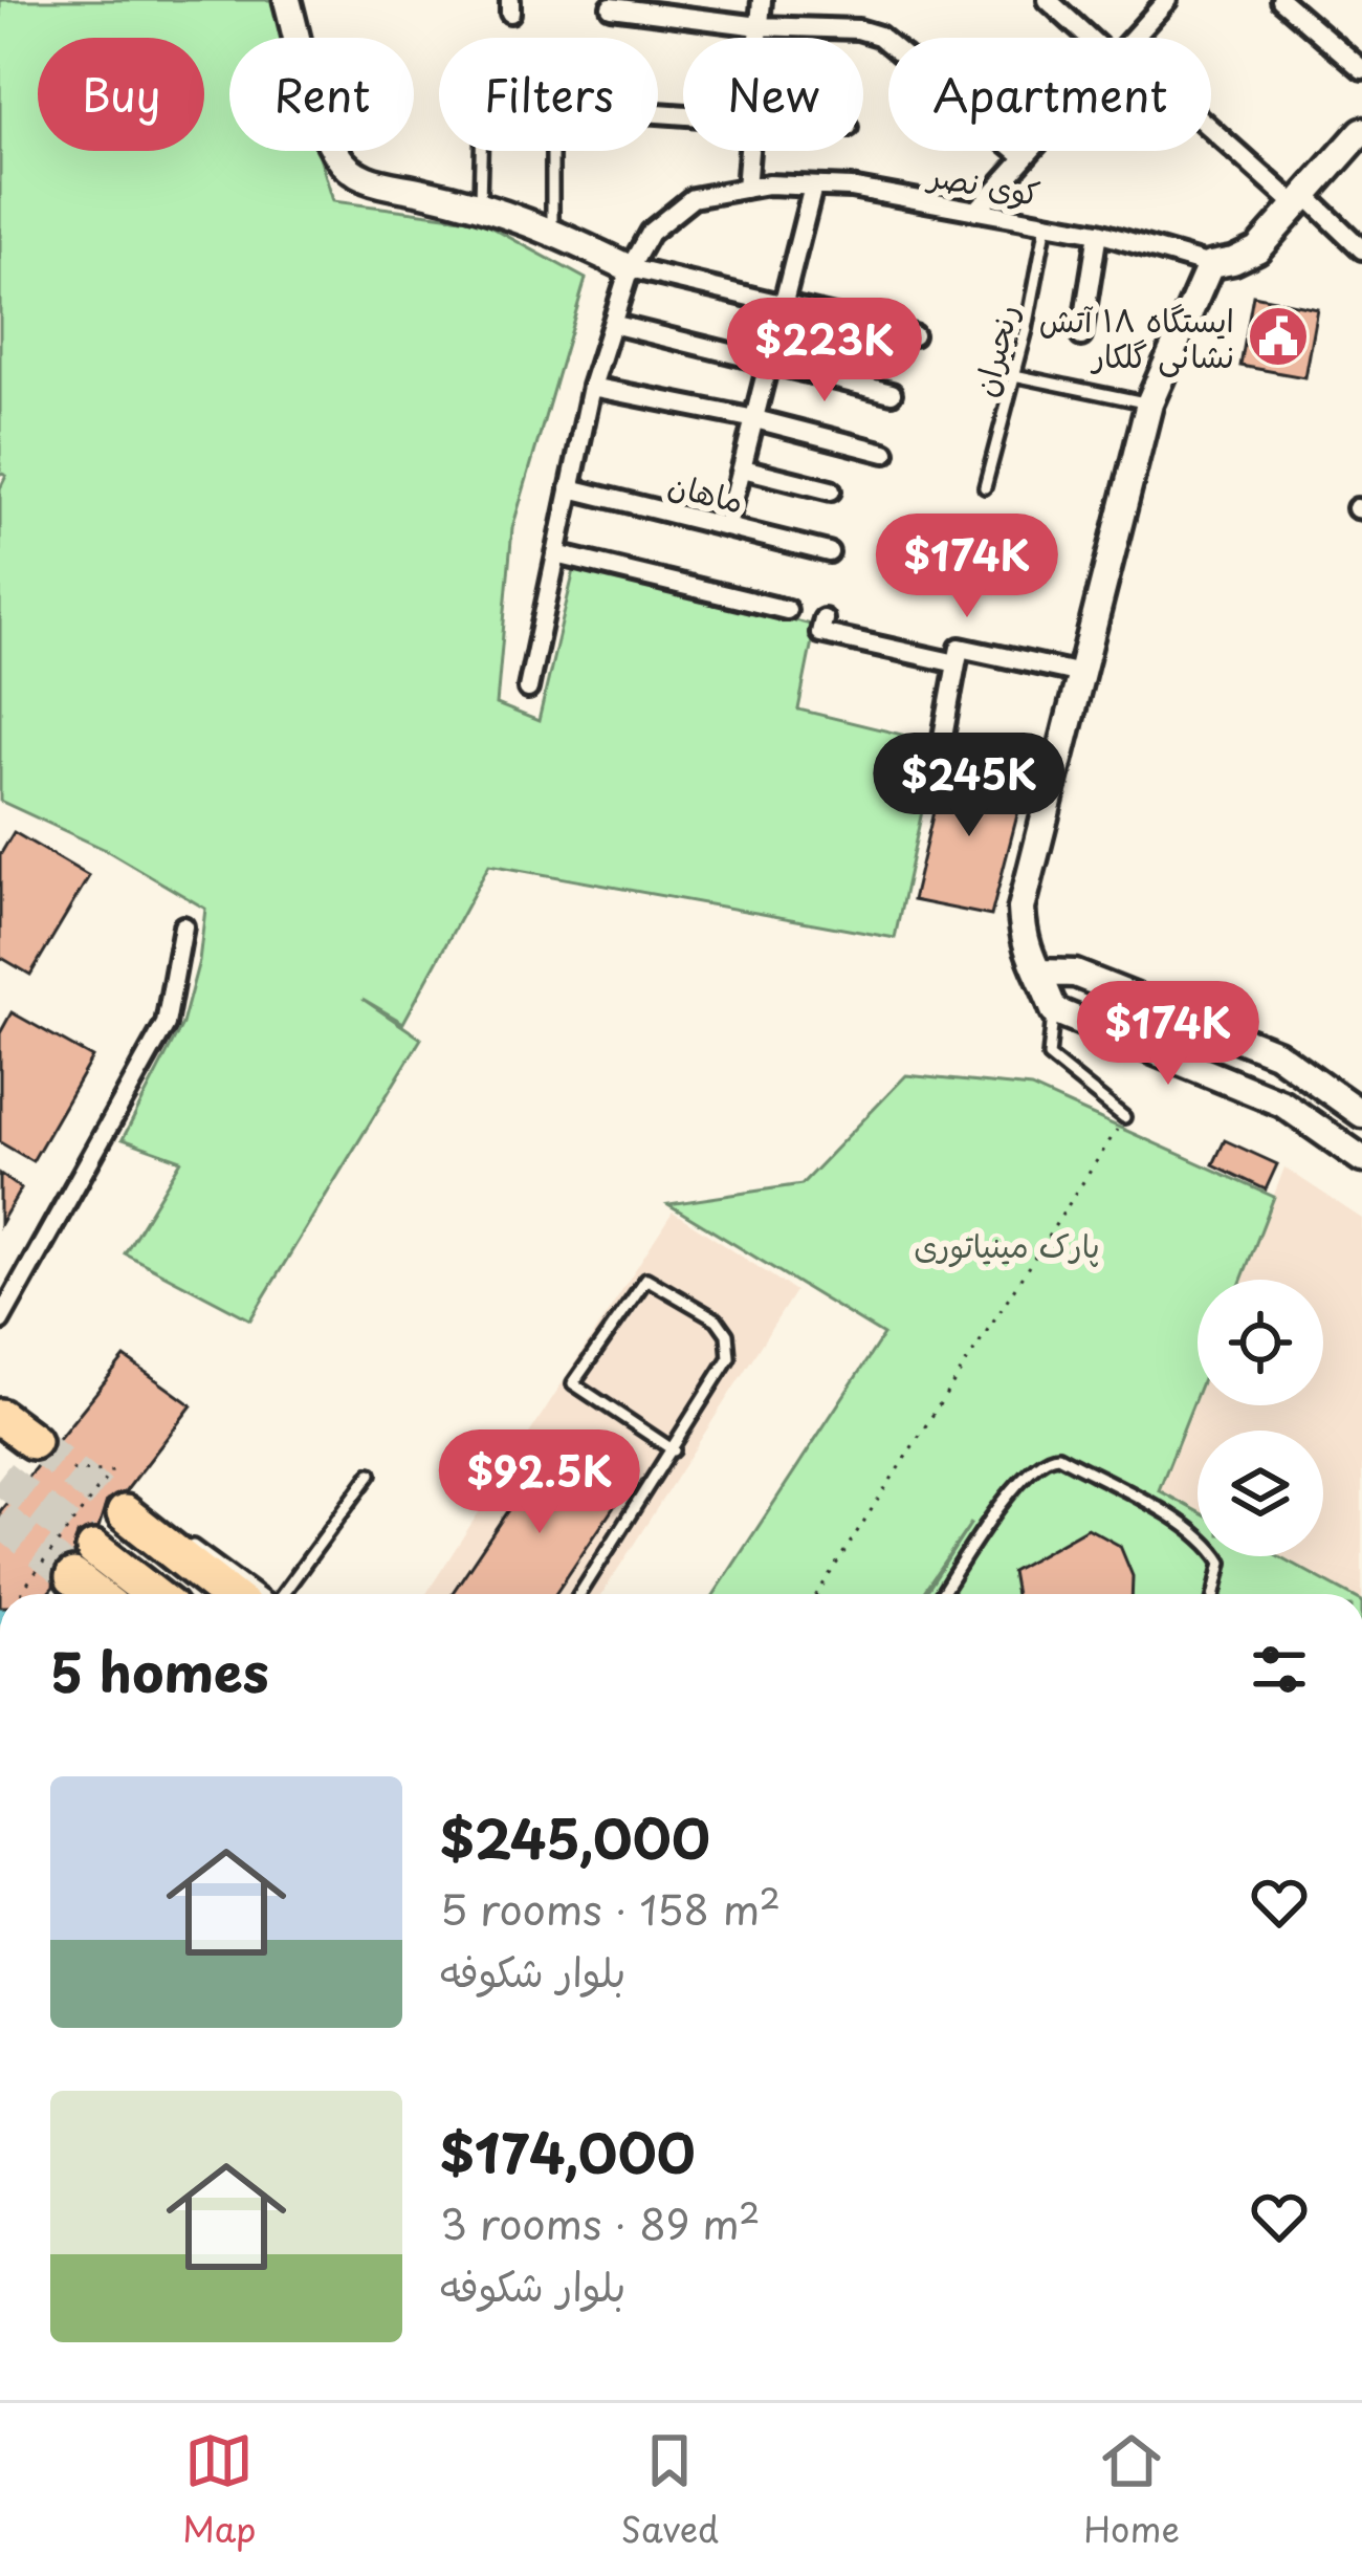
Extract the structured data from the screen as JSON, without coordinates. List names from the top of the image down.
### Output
{
  "streets": {
    "street": ["کوی نصر", "ماهان"],
    "lane": ["رنجبران"]
  },
  "crossings": [
    ["کوی نصر", "رنجبران"],
    ["کوی نصر", "ماهان"]
  ],
  "parks": ["پارک مینیاتوری"],
  "places": {
    "public building": ["ایستگاه ۱۸ آتش نشانی گلکار"]
  },
  "page": {
    "chip": [
      "Buy",
      "Rent",
      "Filters",
      "New",
      "Apartment"
    ],
    "price": [
      "$223K",
      "$174K",
      "$245K",
      "$174K",
      "$92.5K"
    ],
    "heading": "5 homes",
    "list": [
      {
        "name": "$245,000",
        "note": "5 rooms · 158 m² · بلوار شکوفه"
      },
      {
        "name": "$174,000",
        "note": "3 rooms · 89 m² · بلوار شکوفه"
      }
    ],
    "tabs": ["Map", "Saved", "Home"]
  }
}
